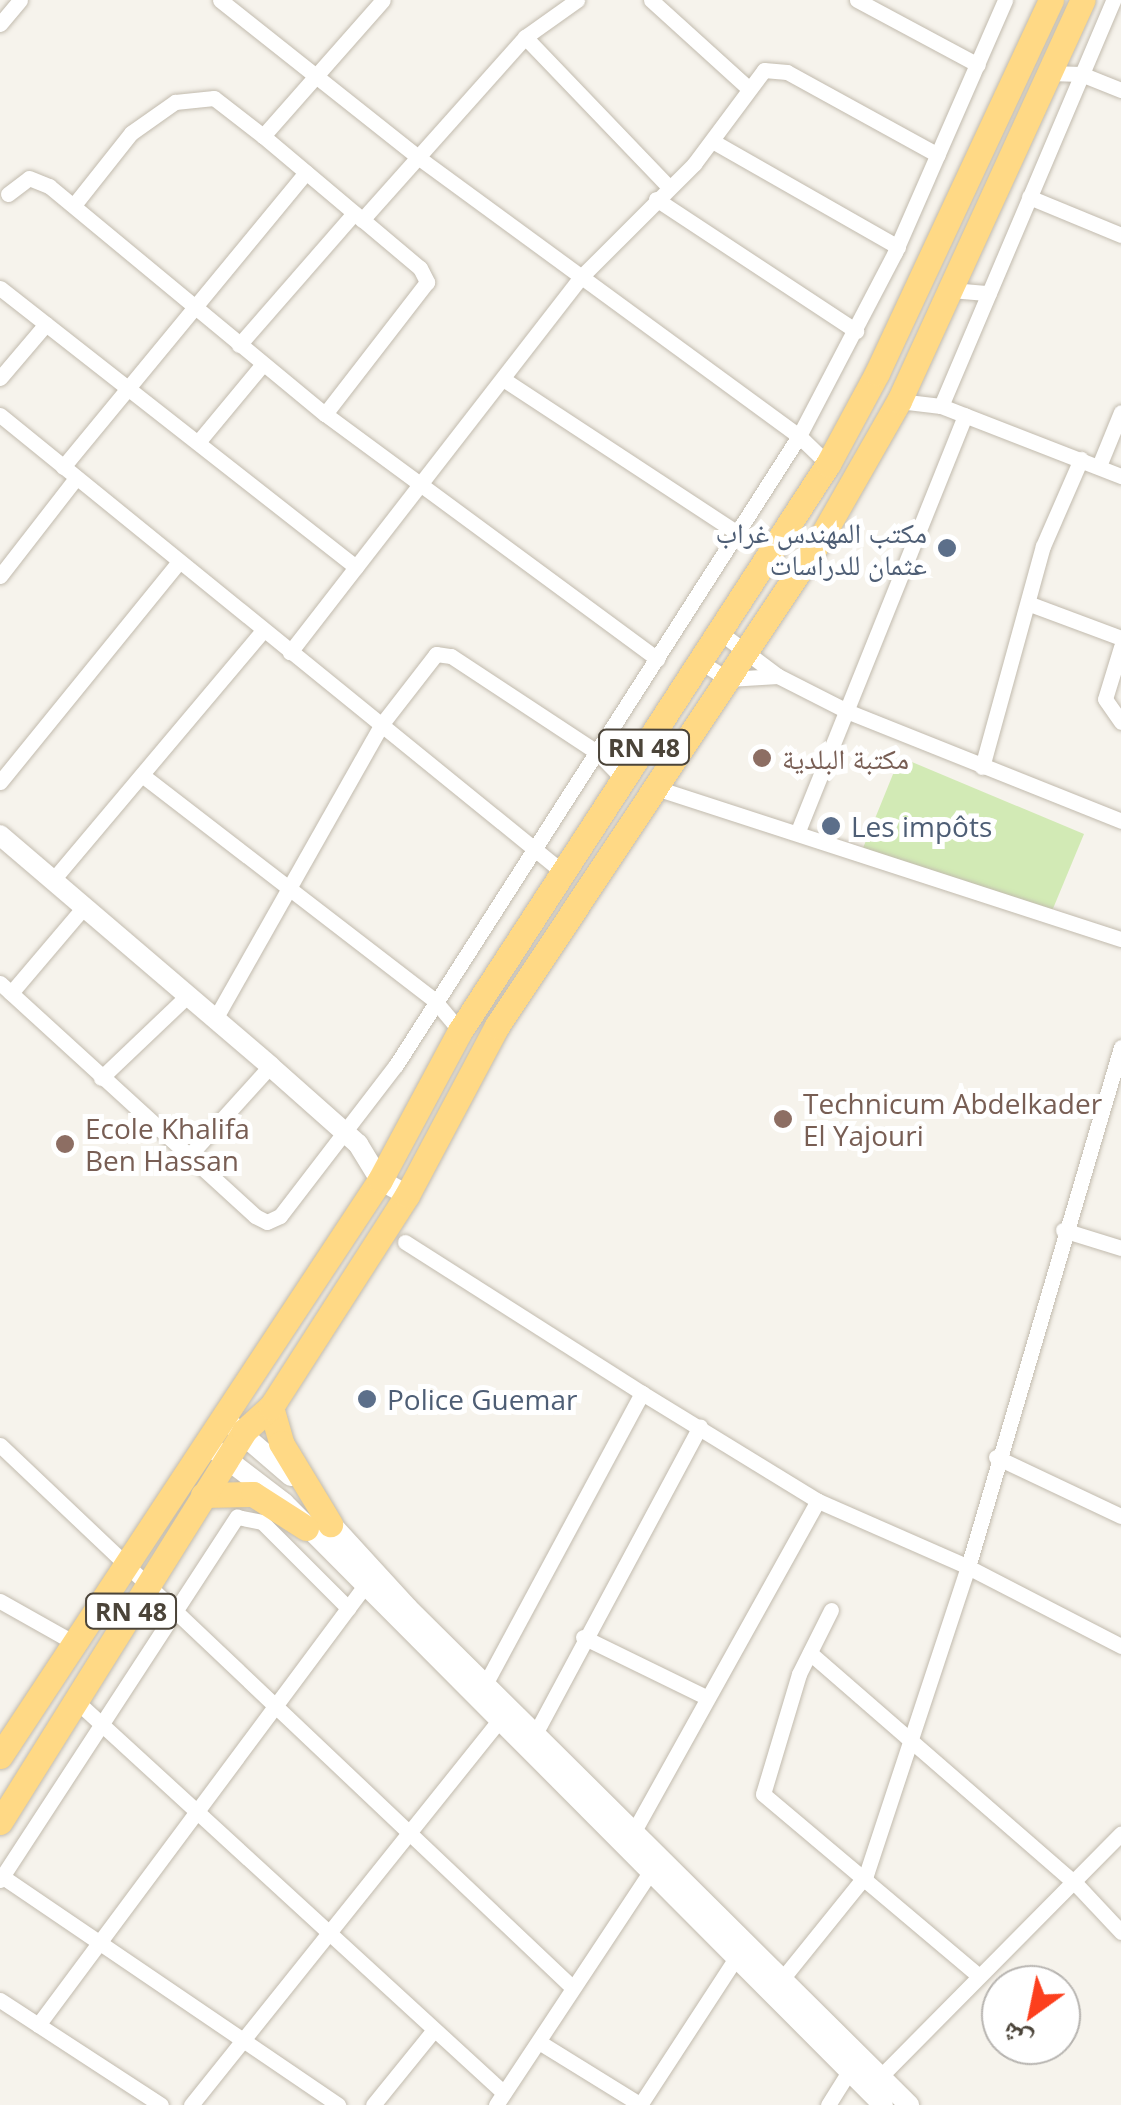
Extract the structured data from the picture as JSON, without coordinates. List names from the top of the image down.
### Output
{
  "streets": {
    "highway": ["RN 48"]
  },
  "places": [
    "مكتب المهندس غراب عثمان للدراسات",
    "مكتبة البلدية",
    "Les impôts",
    "Technicum Abdelkader El Yajouri",
    "Ecole Khalifa Ben Hassan",
    "Police Guemar"
  ],
  "north": "bottom left"
}
